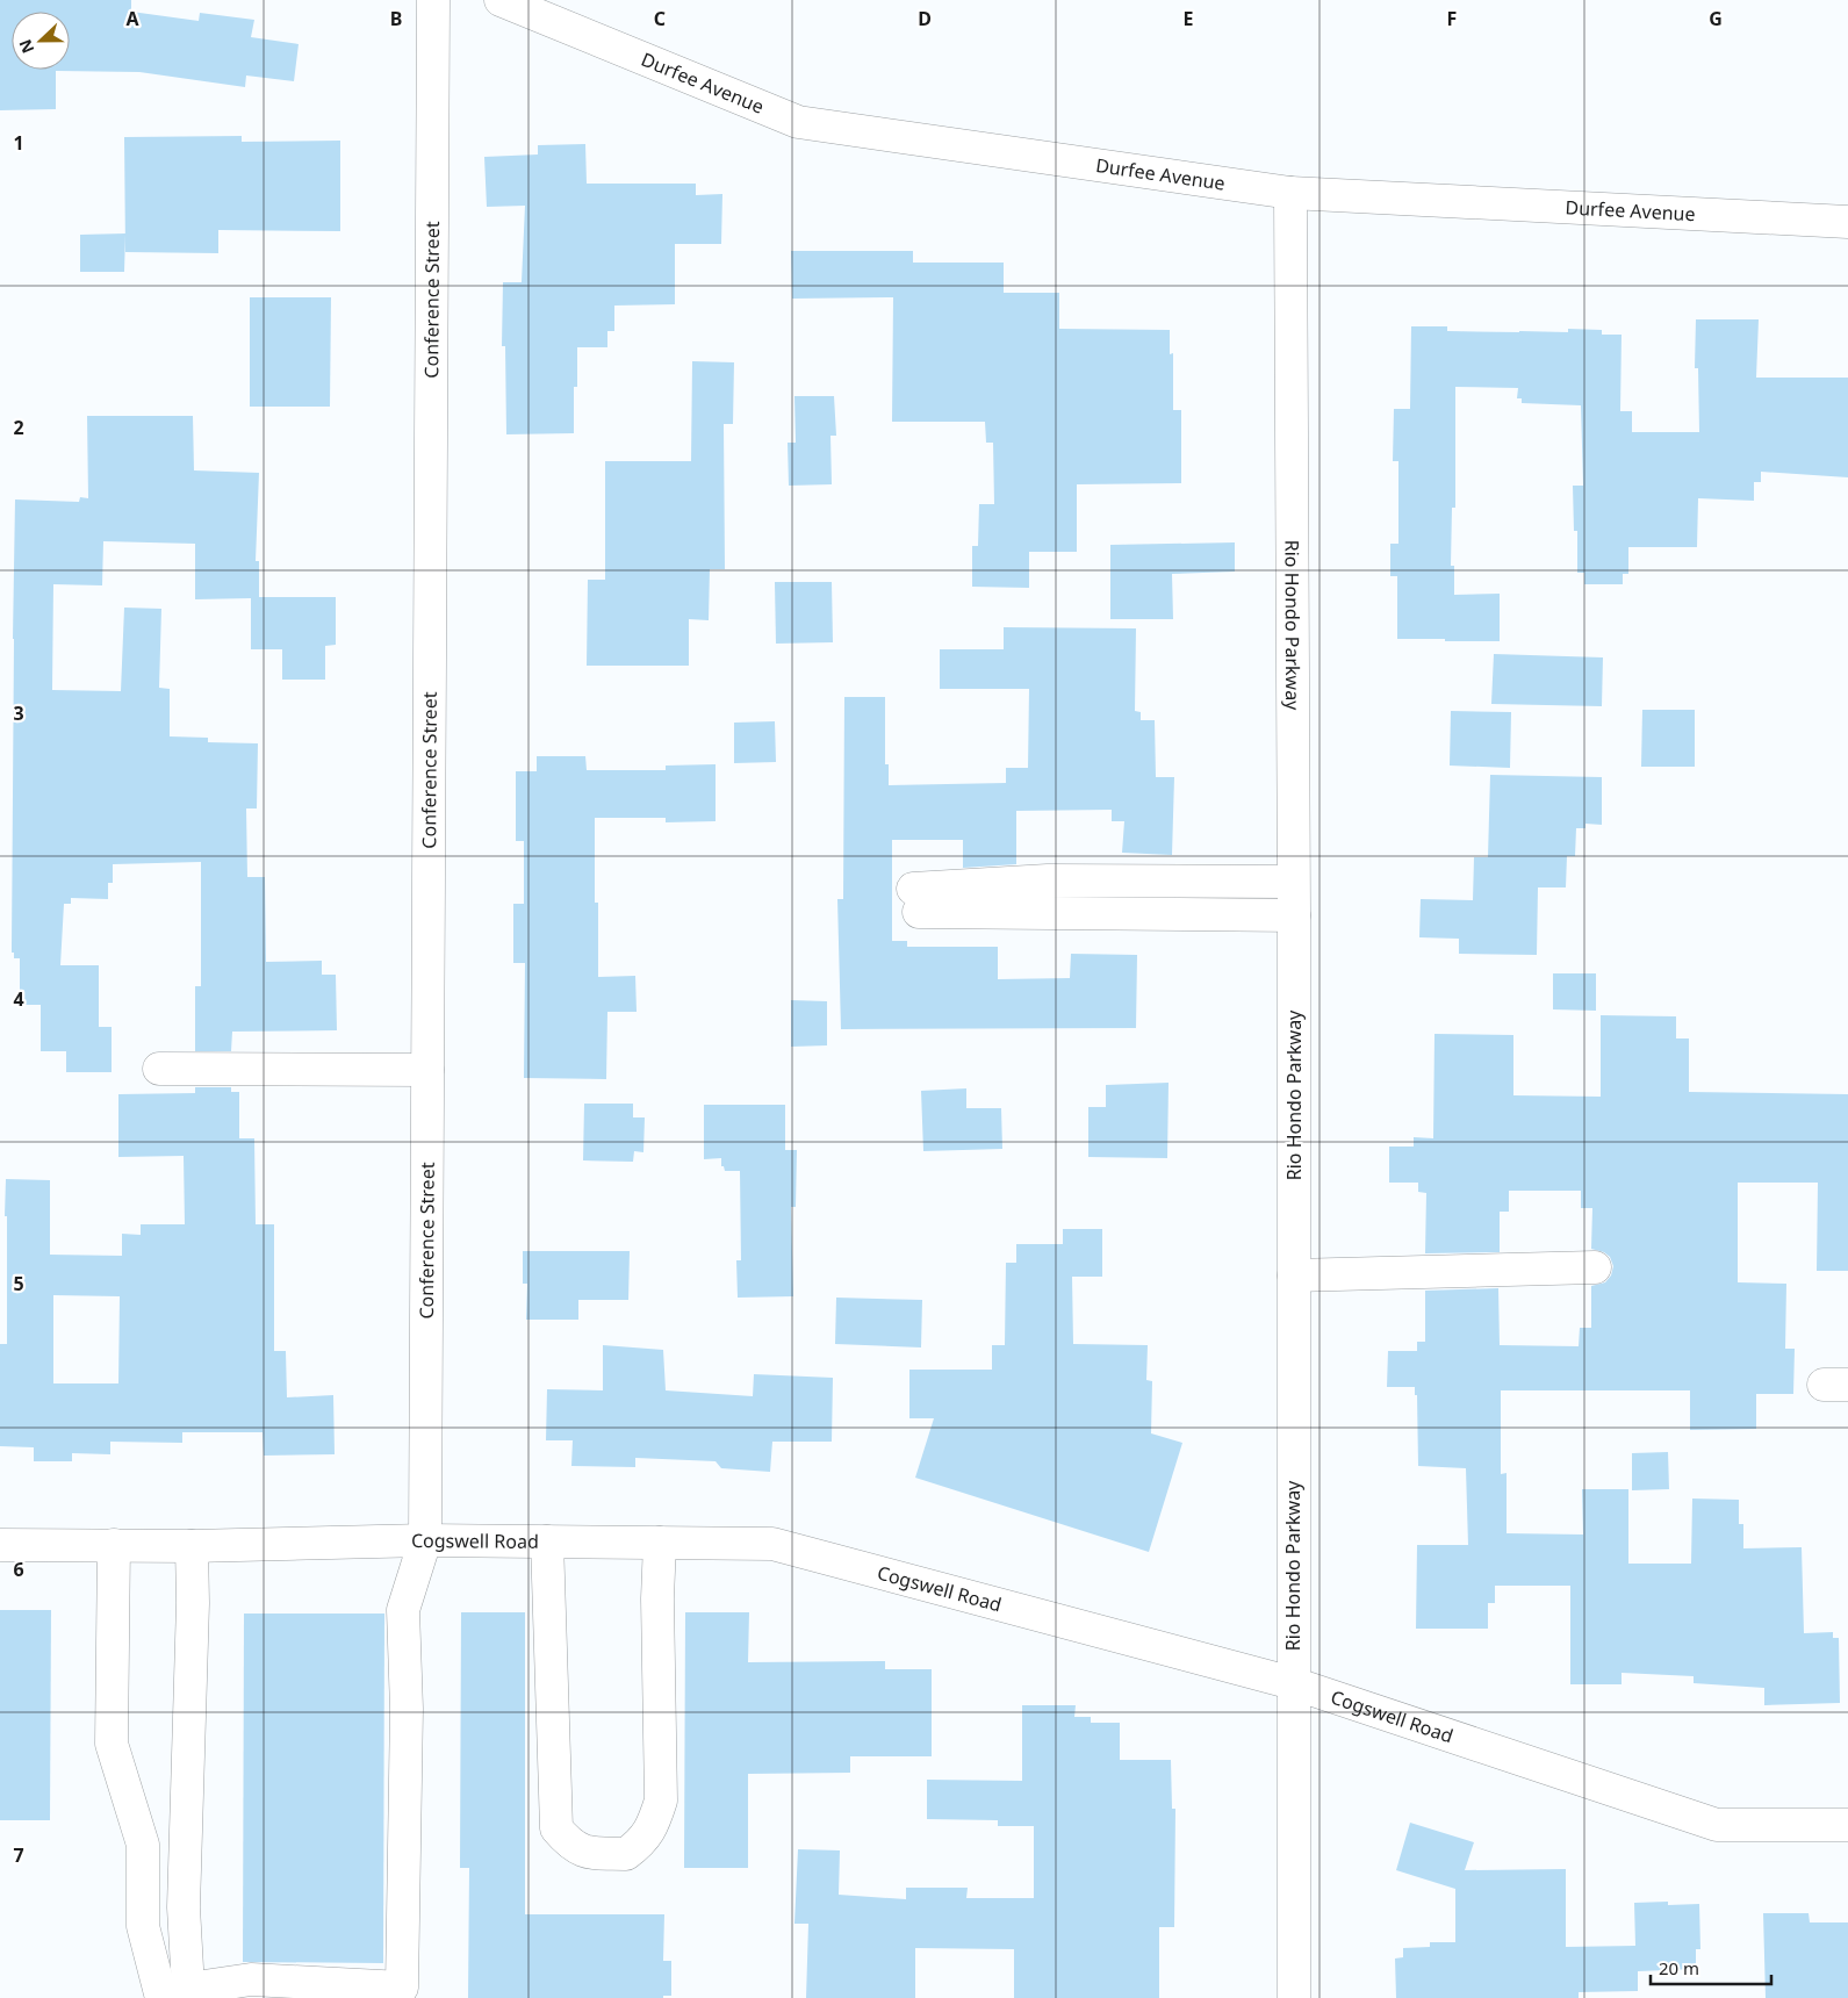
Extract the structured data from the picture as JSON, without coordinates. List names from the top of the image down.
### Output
{
  "streets": {
    "street": [
      "Durfee Avenue",
      "Conference Street",
      "Rio Hondo Parkway",
      "Cogswell Road"
    ]
  },
  "crossings": [
    ["Durfee Avenue", "Rio Hondo Parkway"],
    ["Conference Street", "Cogswell Road"],
    ["Rio Hondo Parkway", "Cogswell Road"]
  ],
  "scale_bar": "20 m",
  "north": "left",
  "grid": {
    "columns": [
      "A",
      "B",
      "C",
      "D",
      "E",
      "F",
      "G"
    ],
    "rows": [
      "1",
      "2",
      "3",
      "4",
      "5",
      "6",
      "7"
    ]
  }
}
